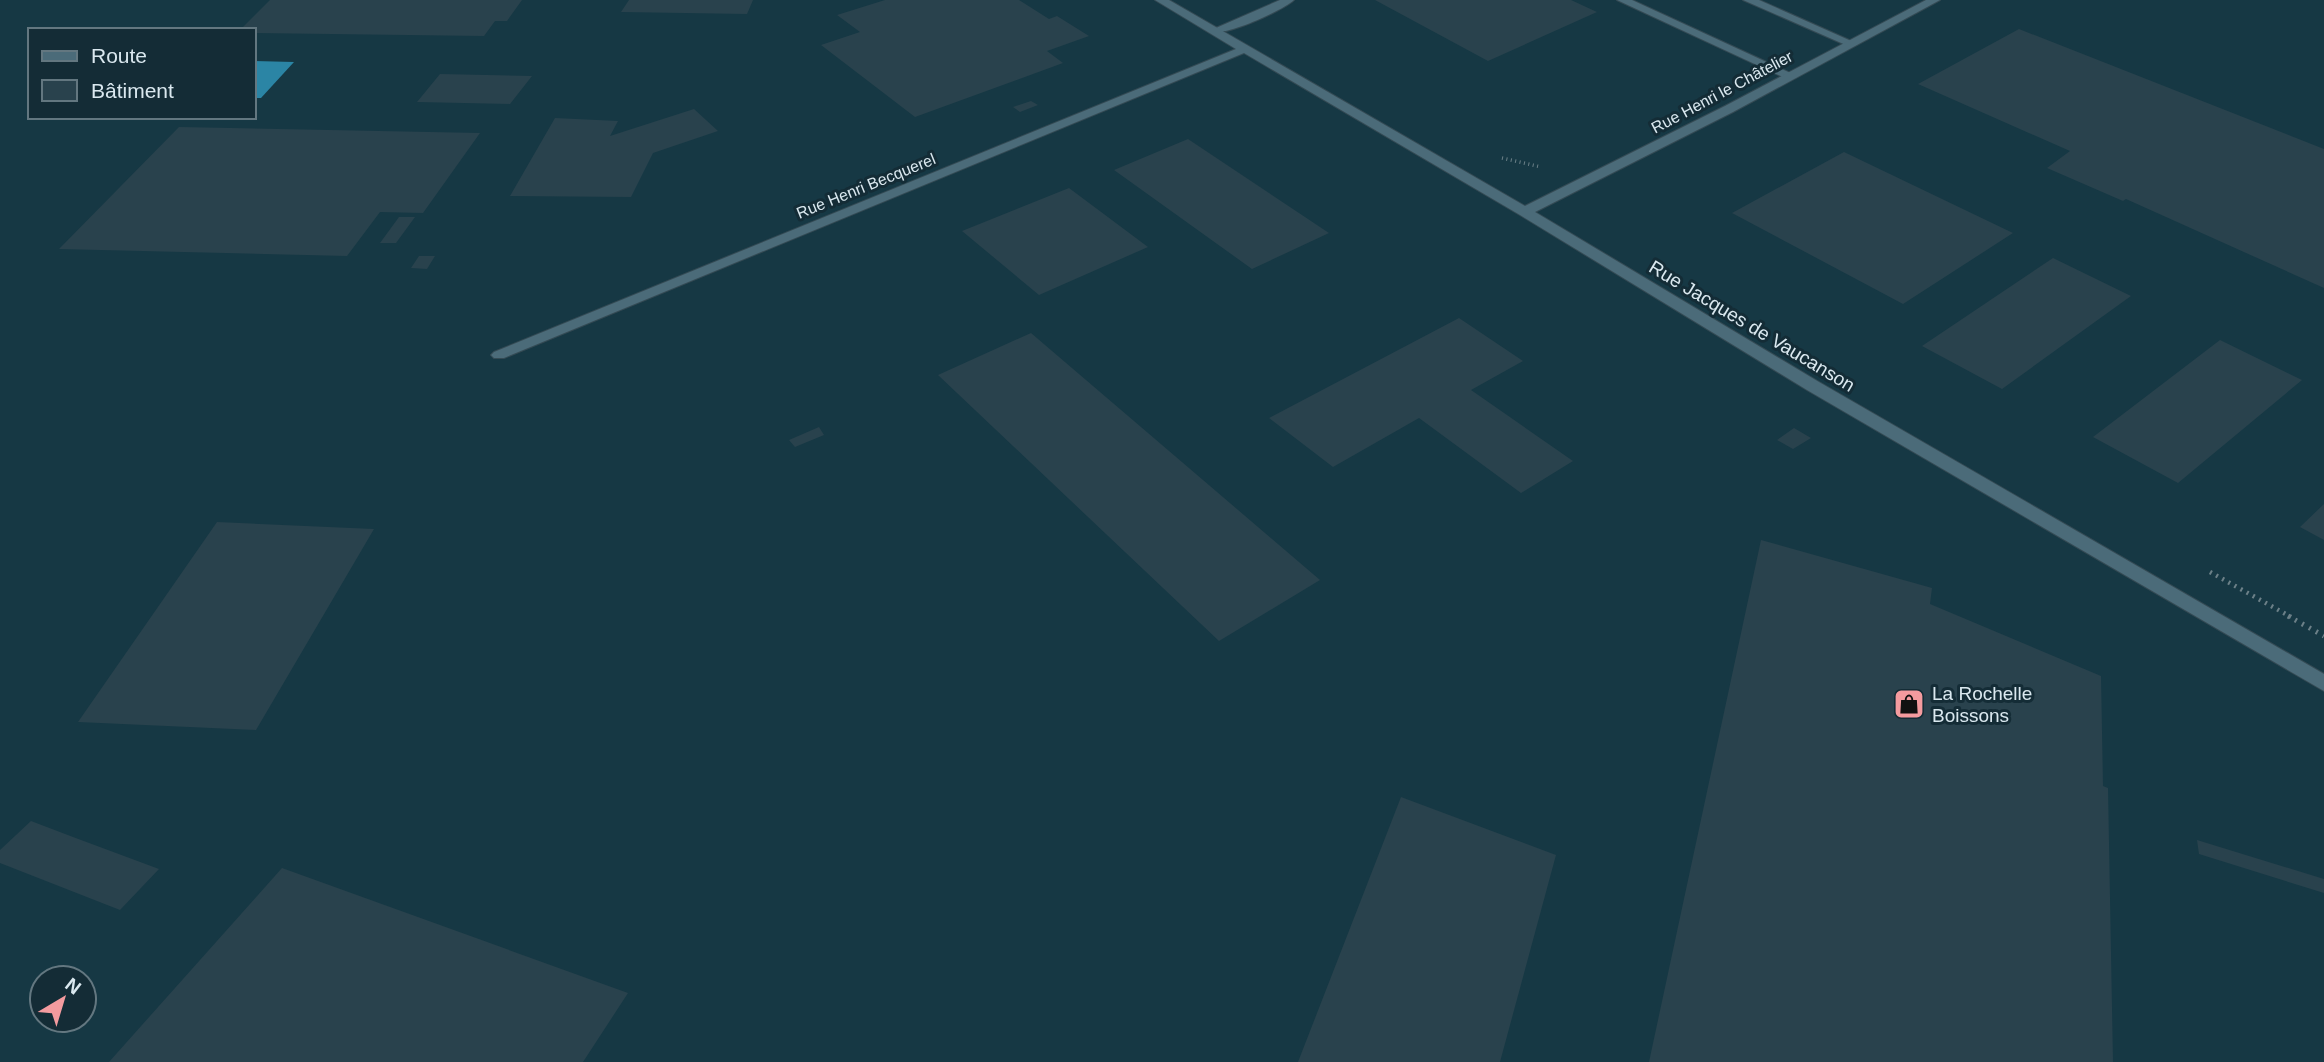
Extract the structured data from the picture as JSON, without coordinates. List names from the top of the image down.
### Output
{
  "streets": {
    "street": ["Rue Henri le Châtelier", "Rue Henri Becquerel", "Rue Jacques de Vaucanson"]
  },
  "crossings": [
    ["Rue Henri le Châtelier", "Rue Jacques de Vaucanson"],
    ["Rue Henri Becquerel", "Rue Jacques de Vaucanson"]
  ],
  "places": {
    "shop": ["La Rochelle Boissons"]
  },
  "legend": ["Route", "Bâtiment"],
  "north": "top right"
}
